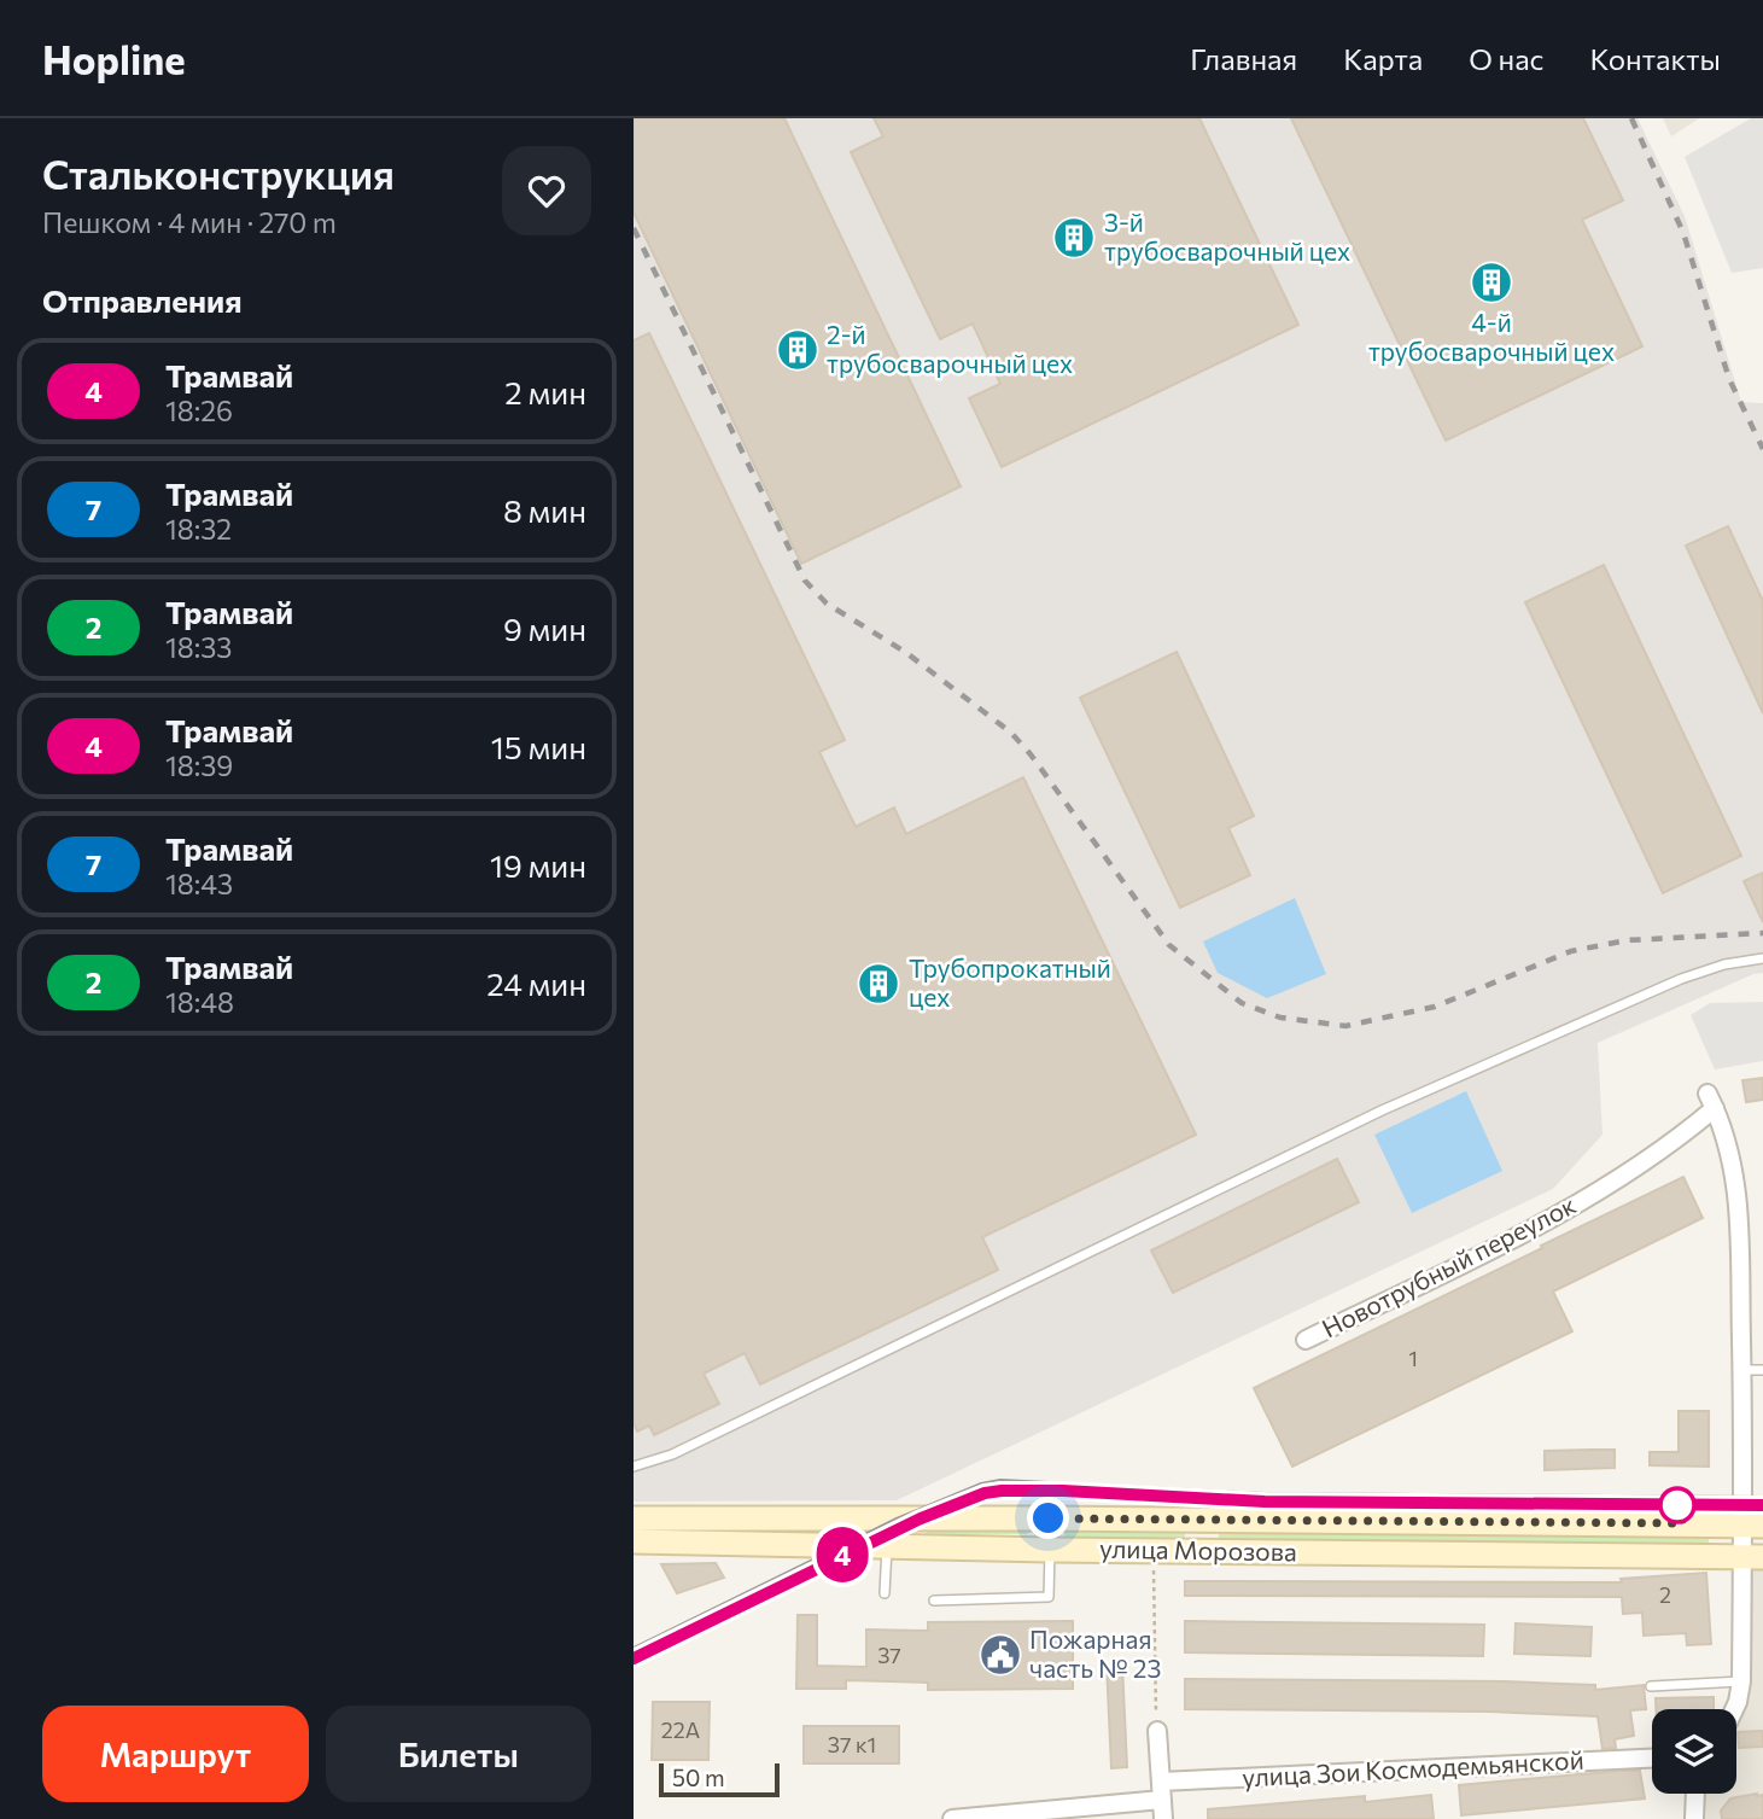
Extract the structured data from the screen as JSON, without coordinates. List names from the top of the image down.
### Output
{
  "streets": {
    "main road": ["улица Морозова"],
    "street": ["Новотрубный переулок", "улица Зои Космодемьянской"]
  },
  "places": {
    "building": [
      "3-й трубосварочный цех",
      "4-й трубосварочный цех",
      "2-й трубосварочный цех",
      "Трубопрокатный цех"
    ],
    "public building": ["Пожарная часть № 23"]
  },
  "lines": ["tram line 4"],
  "house_numbers": [
    "1",
    "2",
    "37",
    "22А",
    "37 к1"
  ],
  "scale_bar": "50 m",
  "page": {
    "header": "Hopline",
    "nav": [
      "Главная",
      "Карта",
      "О нас",
      "Контакты"
    ],
    "heading": [
      ["Стальконструкция", "Пешком · 4 мин · 270 m"],
      "Отправления"
    ],
    "on_map": "4",
    "list": [
      {
        "mark": "4",
        "name": "Трамвай",
        "note": "18:26",
        "value": "2 мин"
      },
      {
        "mark": "7",
        "name": "Трамвай",
        "note": "18:32",
        "value": "8 мин"
      },
      {
        "mark": "2",
        "name": "Трамвай",
        "note": "18:33",
        "value": "9 мин"
      },
      {
        "mark": "4",
        "name": "Трамвай",
        "note": "18:39",
        "value": "15 мин"
      },
      {
        "mark": "7",
        "name": "Трамвай",
        "note": "18:43",
        "value": "19 мин"
      },
      {
        "mark": "2",
        "name": "Трамвай",
        "note": "18:48",
        "value": "24 мин"
      }
    ],
    "buttons": ["Маршрут", "Билеты"],
    "scale": "50 m"
  }
}
